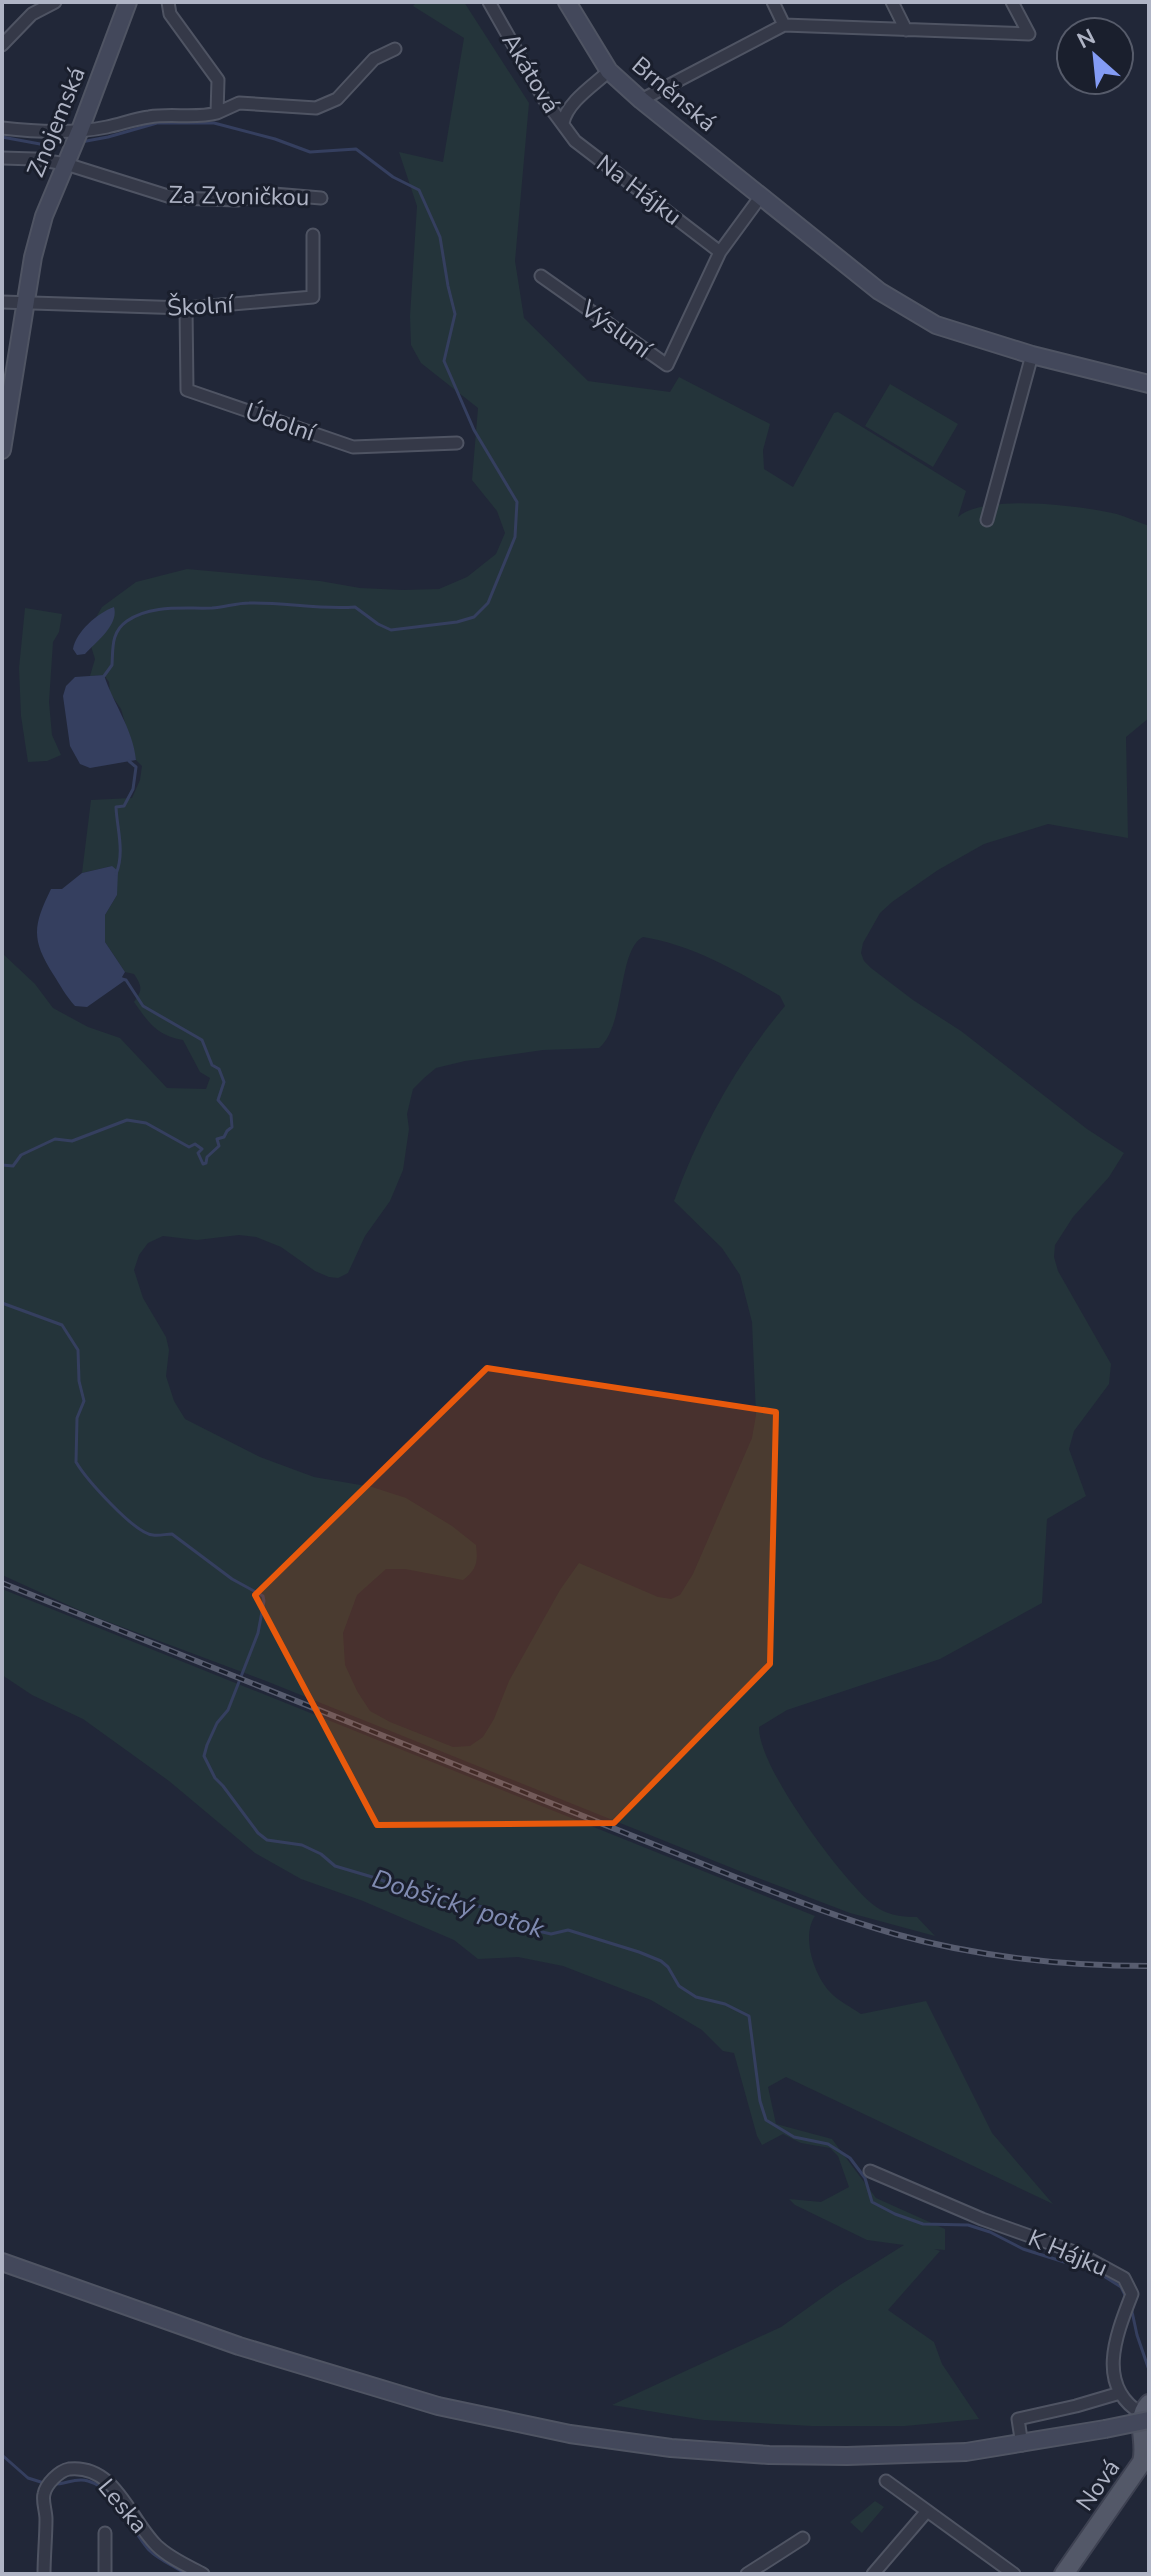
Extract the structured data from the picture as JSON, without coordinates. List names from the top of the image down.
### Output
{
  "streets": {
    "main road": ["Brněnská", "Znojemská", "Nová"],
    "street": [
      "Akátová",
      "Na Hájku",
      "Za Zvoničkou",
      "Školní",
      "Výsluní",
      "Údolní",
      "K Hájku",
      "Leska"
    ]
  },
  "crossings": [
    ["Akátová", "Brněnská"],
    ["Akátová", "Na Hájku"],
    ["Znojemská", "Za Zvoničkou"],
    ["Znojemská", "Školní"],
    ["Na Hájku", "Výsluní"],
    ["Školní", "Údolní"]
  ],
  "water": ["Dobšický potok"],
  "north": "top left"
}
